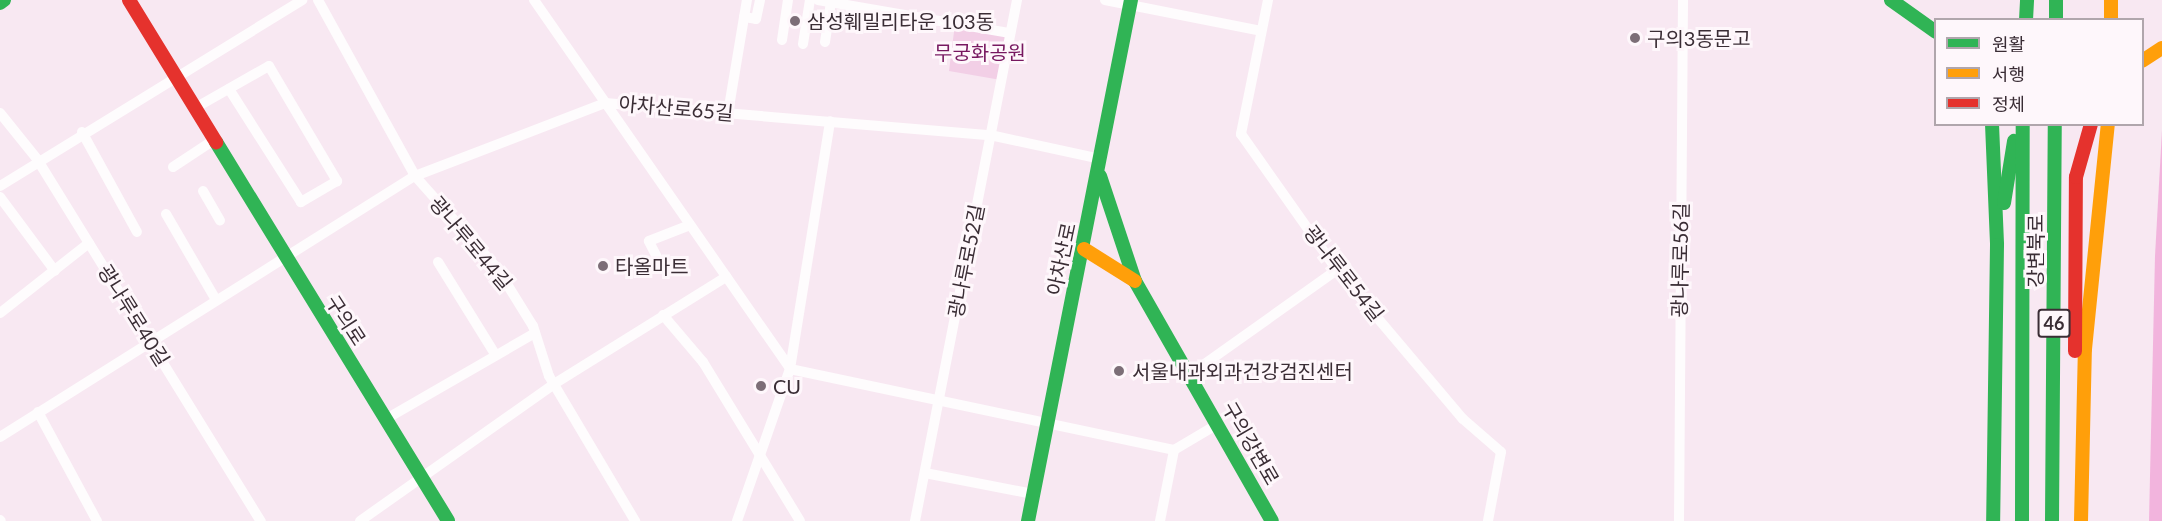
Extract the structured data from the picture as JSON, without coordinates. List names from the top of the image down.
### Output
{
  "streets": {
    "main road": [
      "강변북로",
      "아차산로",
      "구의로",
      "46",
      "구의강변로"
    ],
    "street": [
      "아차산로65길",
      "광나루로44길",
      "광나루로56길",
      "광나루로52길",
      "광나루로54길",
      "광나루로40길"
    ]
  },
  "crossings": [
    ["아차산로65길", "광나루로44길"],
    ["아차산로65길", "아차산로"],
    ["아차산로65길", "광나루로52길"],
    ["아차산로65길", "광나루로40길"],
    ["아차산로65길", "구의로"],
    ["아차산로", "구의강변로"]
  ],
  "parks": ["무궁화공원"],
  "places": [
    "삼성훼밀리타운 103동",
    "구의3동문고",
    "타올마트",
    "서울내과외과건강검진센터",
    "CU"
  ],
  "legend": ["원활", "서행", "정체"]
}
